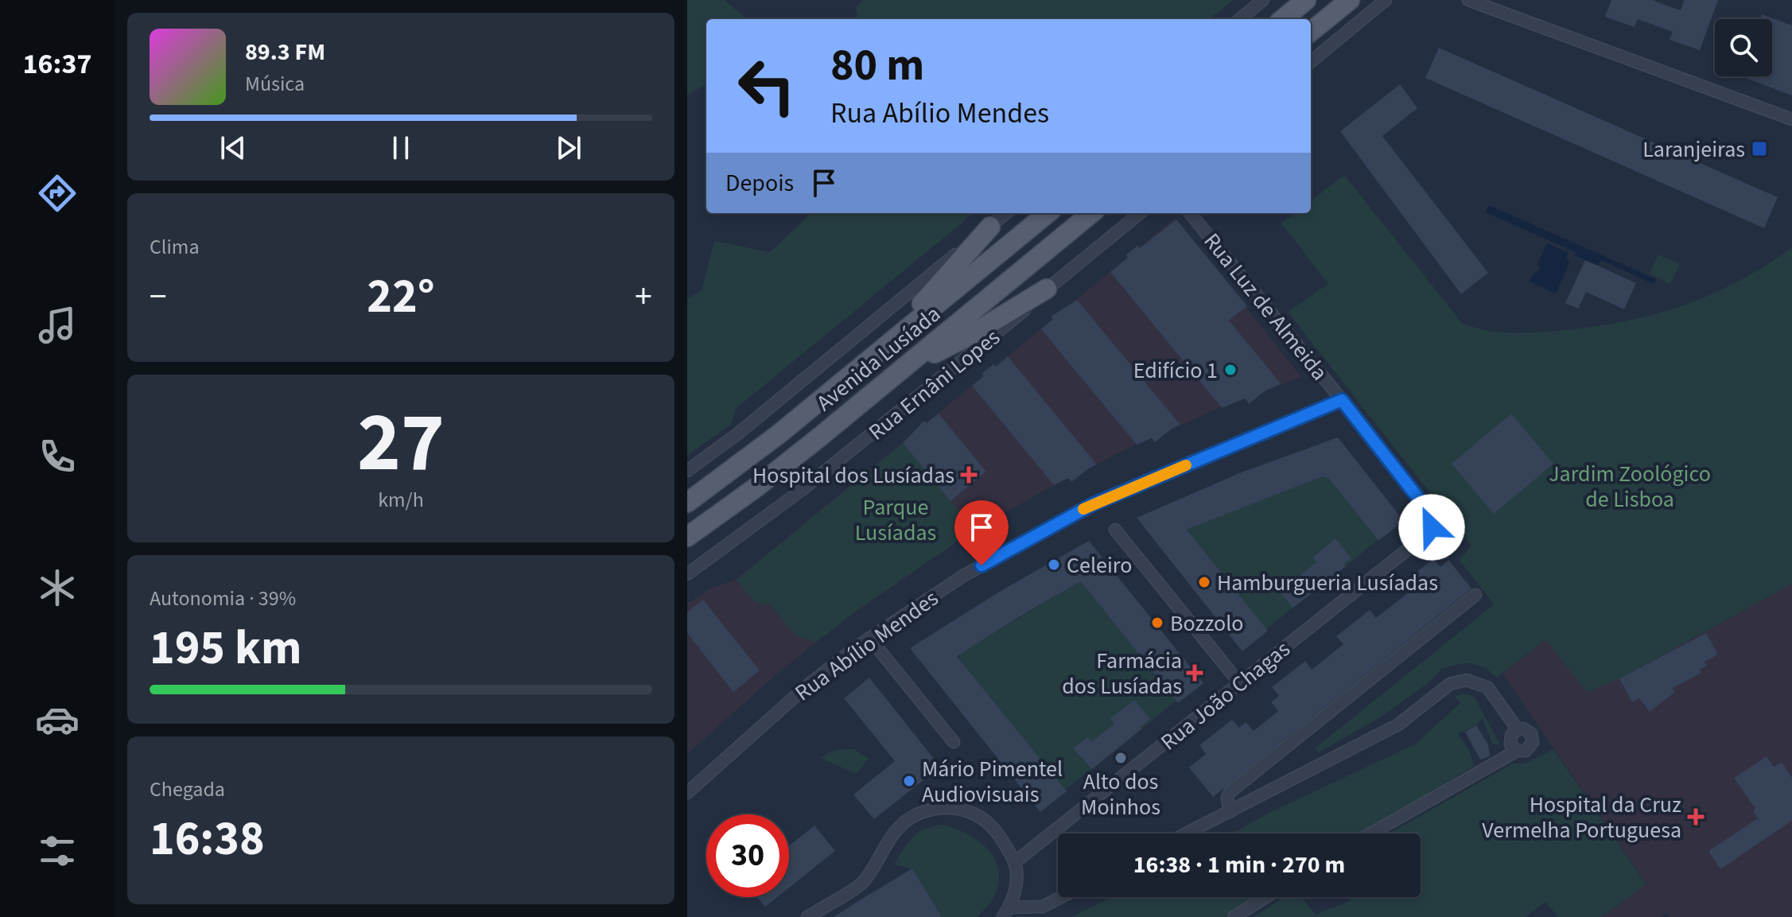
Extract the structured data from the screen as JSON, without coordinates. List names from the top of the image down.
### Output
{
  "streets": {
    "main road": ["Avenida Lusíada"],
    "street": [
      "Rua Luz de Almeida",
      "Rua Ernâni Lopes",
      "Rua Abílio Mendes",
      "Rua João Chagas"
    ]
  },
  "crossings": [
    ["Rua Luz de Almeida", "Rua Abílio Mendes"],
    ["Rua Luz de Almeida", "Rua João Chagas"]
  ],
  "parks": ["Jardim Zoológico de Lisboa", "Parque Lusíadas"],
  "places": {
    "transit": ["Laranjeiras"],
    "other": [
      "Edifício 1",
      "Celeiro",
      "Hamburgueria Lusíadas",
      "Bozzolo",
      "Alto dos Moinhos",
      "Mário Pimentel Audiovisuais"
    ],
    "health": ["Hospital dos Lusíadas", "Farmácia dos Lusíadas", "Hospital da Cruz Vermelha Portuguesa"]
  },
  "page": {
    "tabs": "16:37",
    "turn": ["80 m", "Rua Abílio Mendes"],
    "song": ["89.3 FM", "Música"],
    "then": "Depois",
    "tile": [
      "Clima",
      ["27", "km/h"],
      ["Autonomia · 39%", "195 km"],
      ["Chegada", "16:38"]
    ],
    "heat": ["−", "22°", "+"],
    "limit": "30",
    "trip": "16:38 · 1 min · 270 m"
  }
}
